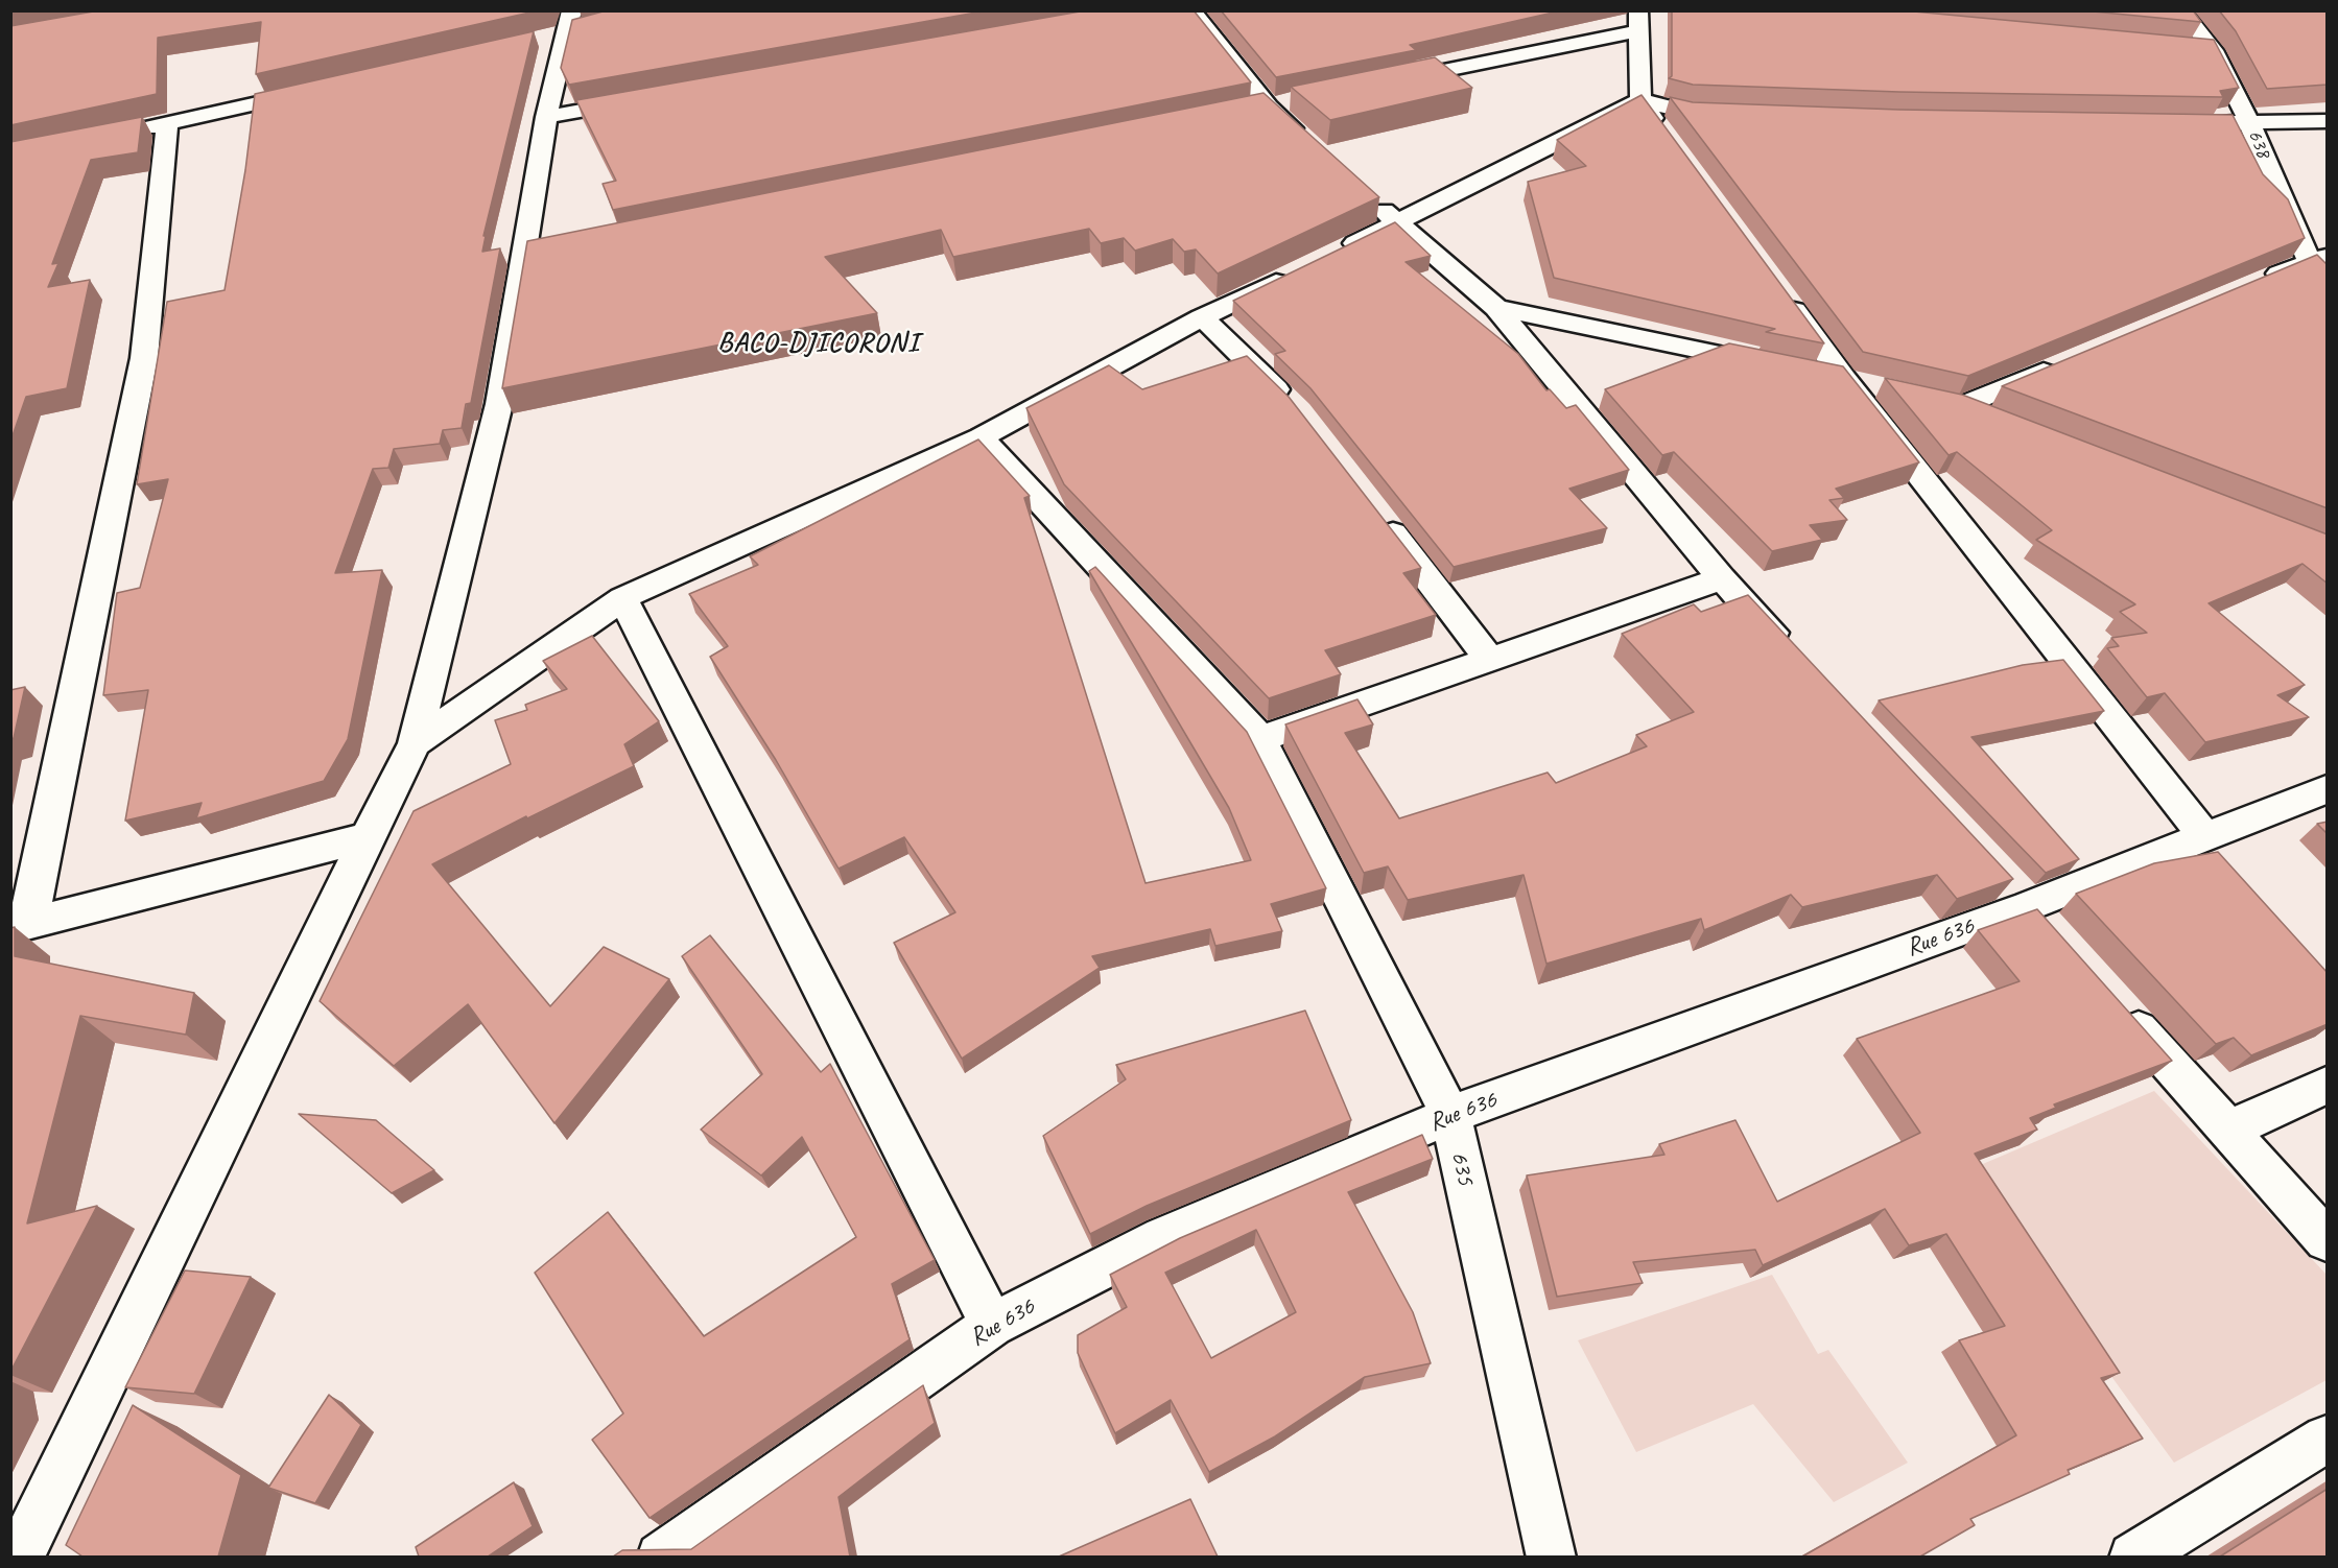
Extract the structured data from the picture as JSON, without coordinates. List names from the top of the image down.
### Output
{
  "streets": {
    "street": ["638", "Rue 636", "635"]
  },
  "crossings": [
    ["Rue 636", "635"]
  ],
  "districts": ["BACO-DJICORONI"]
}
